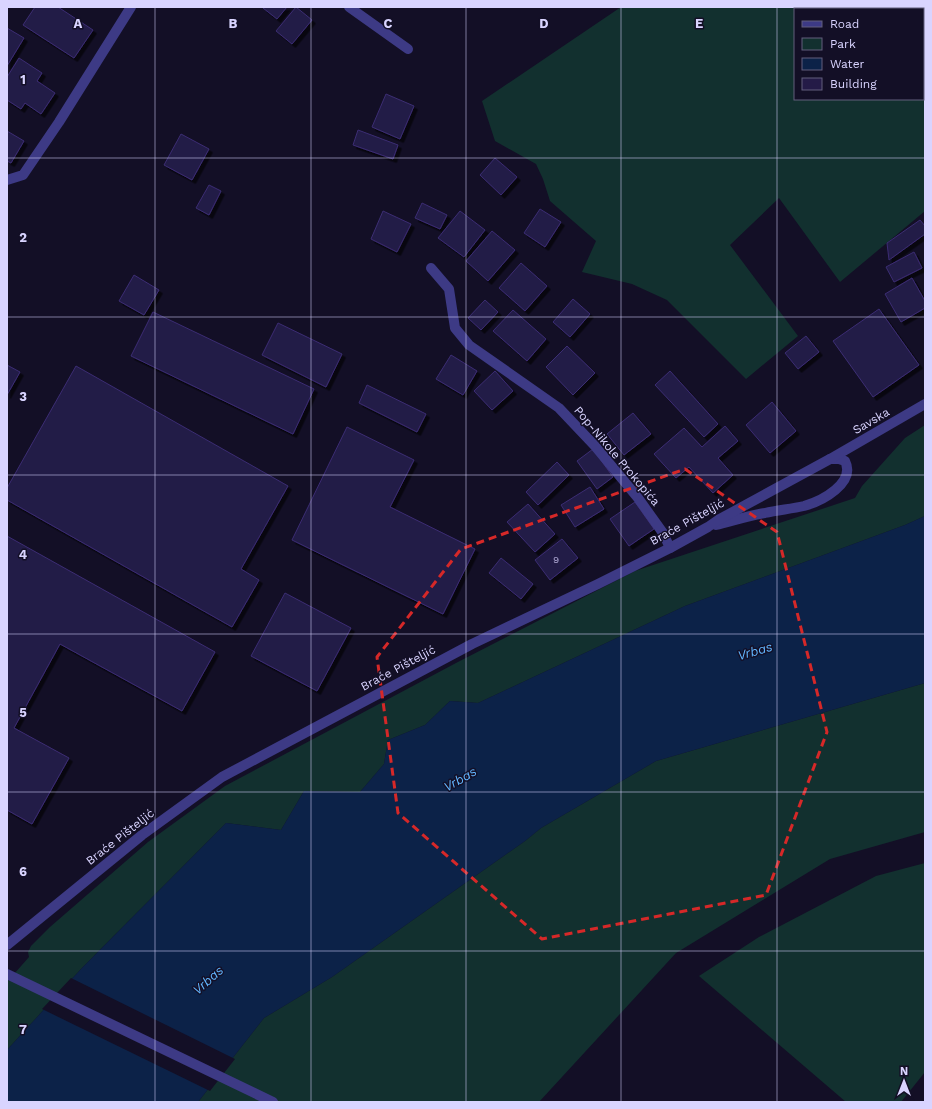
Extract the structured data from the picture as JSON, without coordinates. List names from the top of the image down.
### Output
{
  "streets": {
    "street": ["Savska", "Pop-Nikole Prokopića", "Braće Pišteljić"]
  },
  "crossings": [
    ["Savska", "Braće Pišteljić"],
    ["Pop-Nikole Prokopića", "Braće Pišteljić"]
  ],
  "water": ["Vrbas"],
  "house_numbers": ["9"],
  "legend": [
    "Road",
    "Park",
    "Water",
    "Building"
  ],
  "north": "top",
  "grid": {
    "columns": [
      "A",
      "B",
      "C",
      "D",
      "E"
    ],
    "rows": [
      "1",
      "2",
      "3",
      "4",
      "5",
      "6",
      "7"
    ]
  }
}
